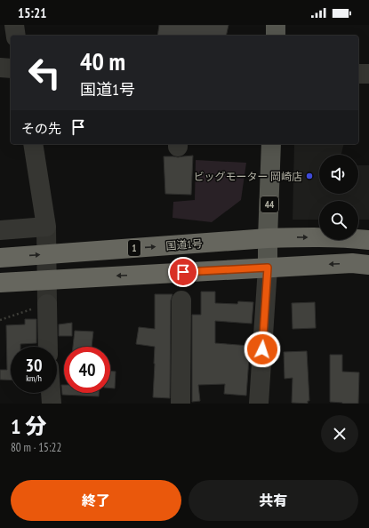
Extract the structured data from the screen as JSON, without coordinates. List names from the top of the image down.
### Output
{
  "streets": {
    "highway": ["国道1号", "1"],
    "main road": ["44"]
  },
  "crossings": [
    ["44", "国道1号"]
  ],
  "places": ["ビッグモーター 岡崎店"],
  "page": {
    "status": "15:21",
    "turn": ["40 m", "国道1号"],
    "then": "その先",
    "speed": "30 km/h",
    "limit": "40",
    "heading": ["1 分", "80 m · 15:22"],
    "buttons": ["終了", "共有"]
  }
}
